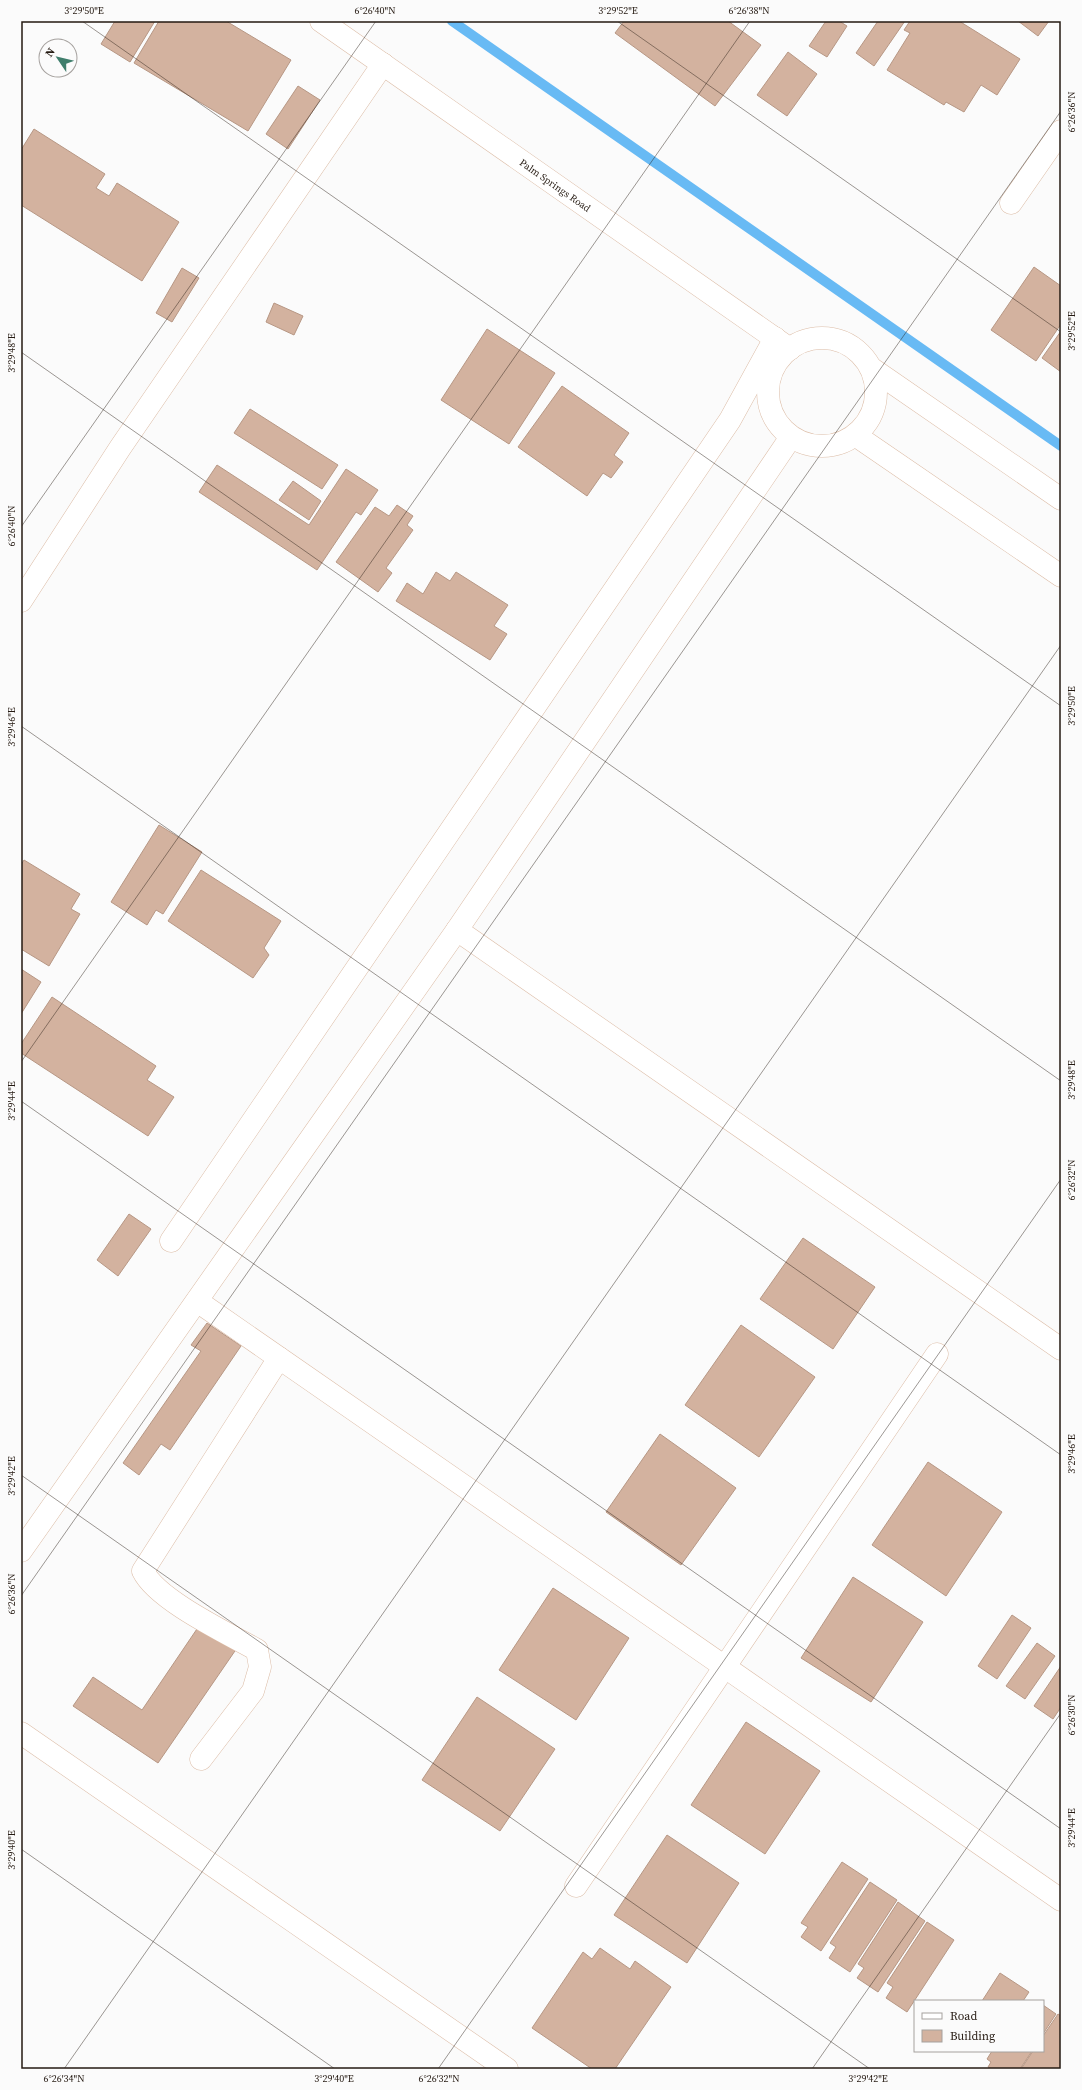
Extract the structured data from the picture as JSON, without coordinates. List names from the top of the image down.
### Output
{
  "streets": {
    "street": ["Palm Springs Road"]
  },
  "legend": ["Road", "Building"],
  "north": "top left",
  "coordinates": [
    "3°29'50\"E",
    "6°26'40\"N",
    "3°29'52\"E",
    "6°26'38\"N",
    "6°26'36\"N",
    "3°29'48\"E",
    "3°29'46\"E",
    "3°29'44\"E",
    "6°26'32\"N",
    "3°29'42\"E",
    "6°26'30\"N",
    "3°29'40\"E",
    "6°26'34\"N"
  ]
}
